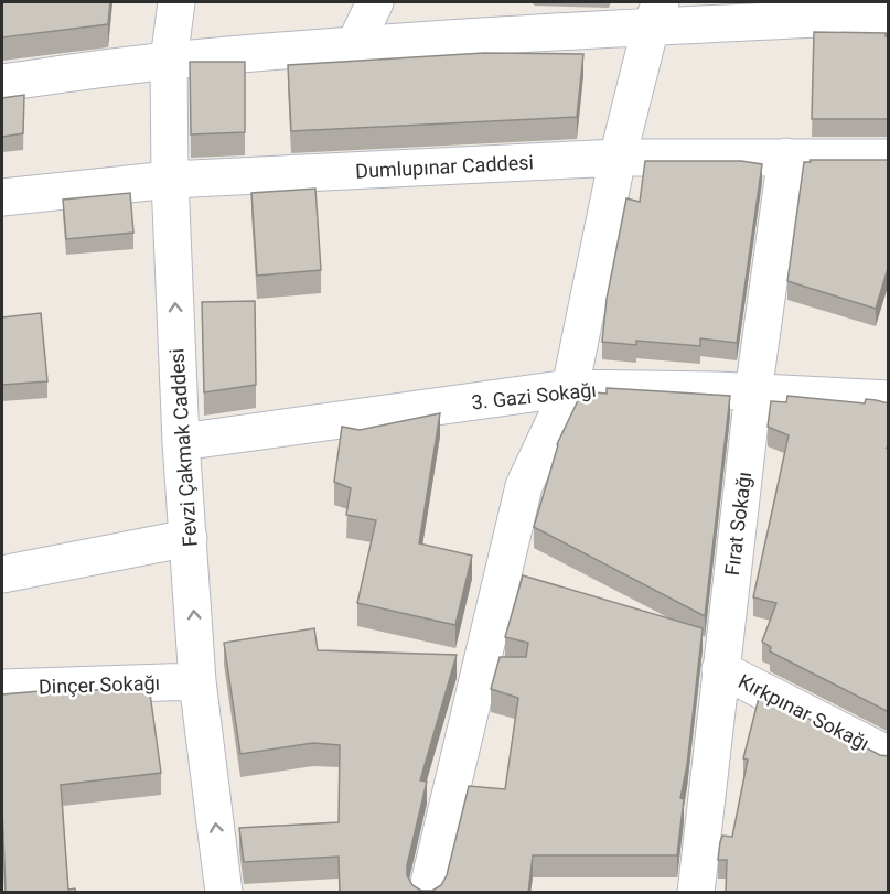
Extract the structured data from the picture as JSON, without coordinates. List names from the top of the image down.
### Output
{
  "streets": {
    "street": [
      "Dumlupınar Caddesi",
      "3. Gazi Sokağı",
      "Fevzi Çakmak Caddesi",
      "Fırat Sokağı",
      "Dinçer Sokağı",
      "Kırkpınar Sokağı"
    ]
  },
  "crossings": [
    ["Dumlupınar Caddesi", "Fevzi Çakmak Caddesi"],
    ["Dumlupınar Caddesi", "Fırat Sokağı"],
    ["3. Gazi Sokağı", "Fevzi Çakmak Caddesi"],
    ["3. Gazi Sokağı", "Fırat Sokağı"],
    ["Fevzi Çakmak Caddesi", "Dinçer Sokağı"],
    ["Fırat Sokağı", "Kırkpınar Sokağı"]
  ]
}
